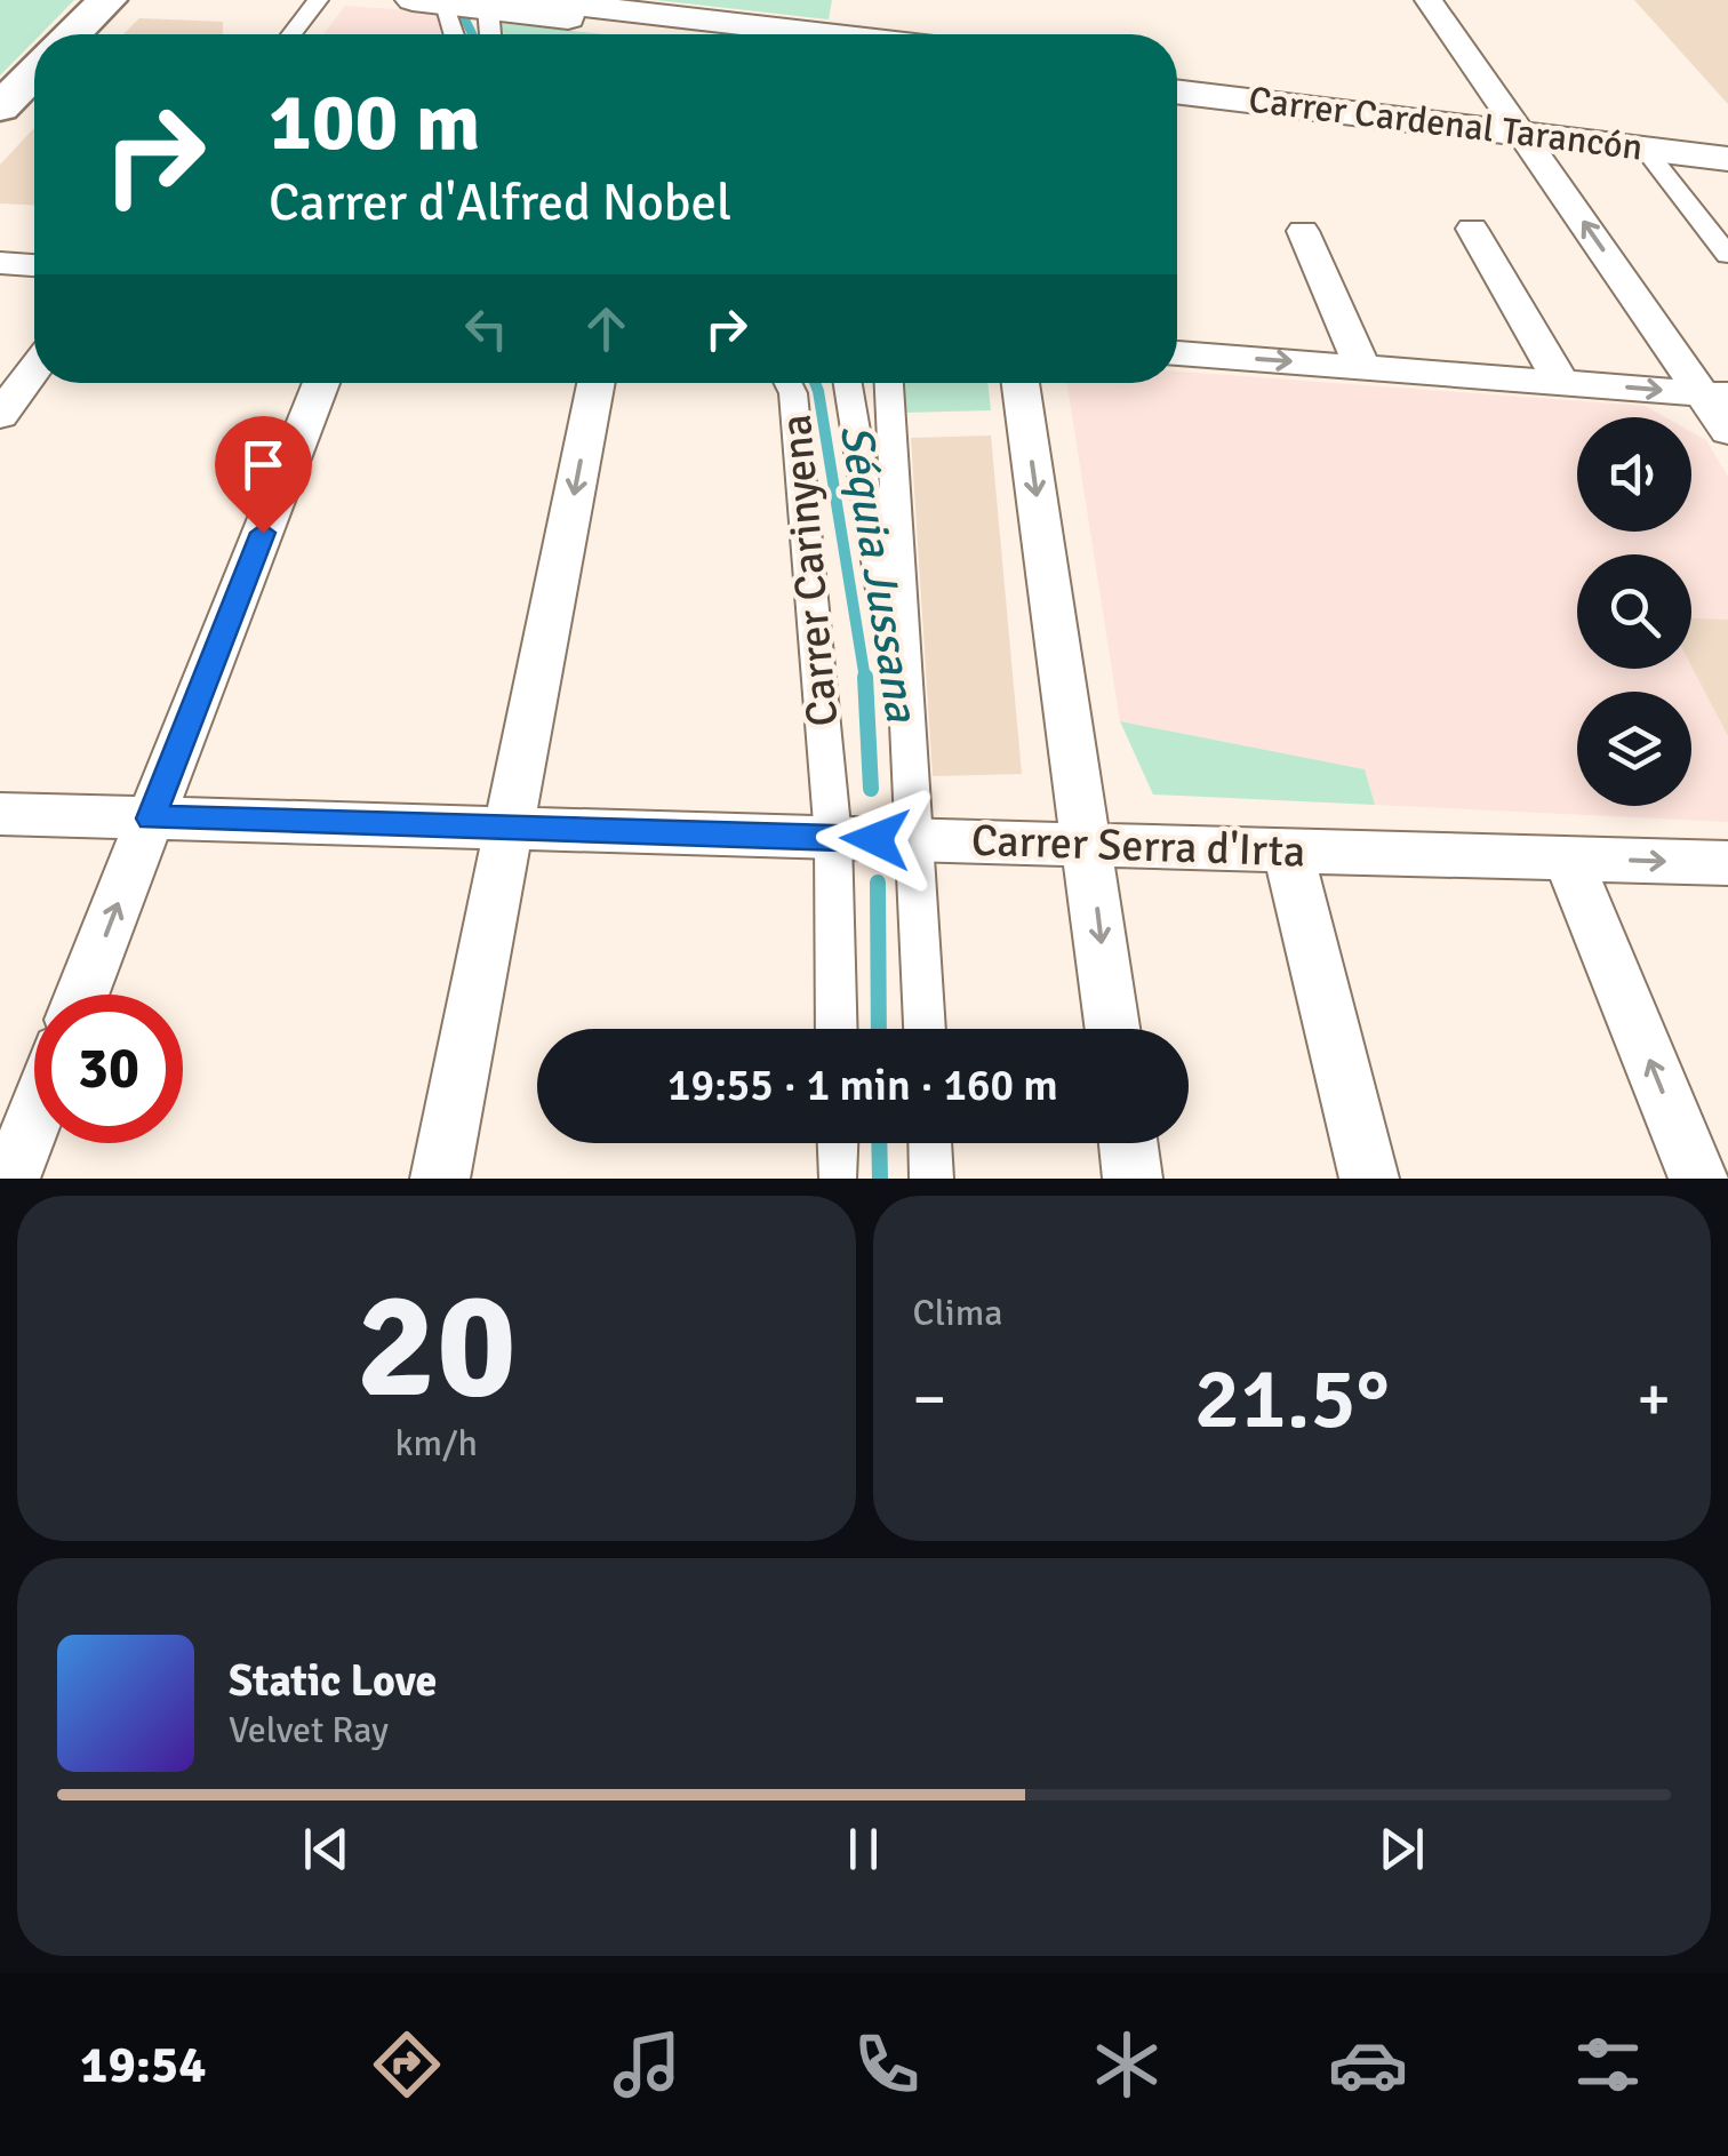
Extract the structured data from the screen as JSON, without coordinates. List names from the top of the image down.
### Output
{
  "streets": {
    "street": ["Carrer Cardenal Tarancón", "Carrer Carinyena", "Carrer Serra d'Irta"]
  },
  "crossings": [
    ["Carrer Carinyena", "Carrer Serra d'Irta"]
  ],
  "water": ["Séquia Jussana"],
  "page": {
    "turn": ["100 m", "Carrer d'Alfred Nobel"],
    "limit": "30",
    "trip": "19:55 · 1 min · 160 m",
    "tile": [
      ["20", "km/h"],
      "Clima"
    ],
    "heat": ["−", "21.5°", "+"],
    "song": ["Static Love", "Velvet Ray"],
    "tabs": "19:54"
  }
}
